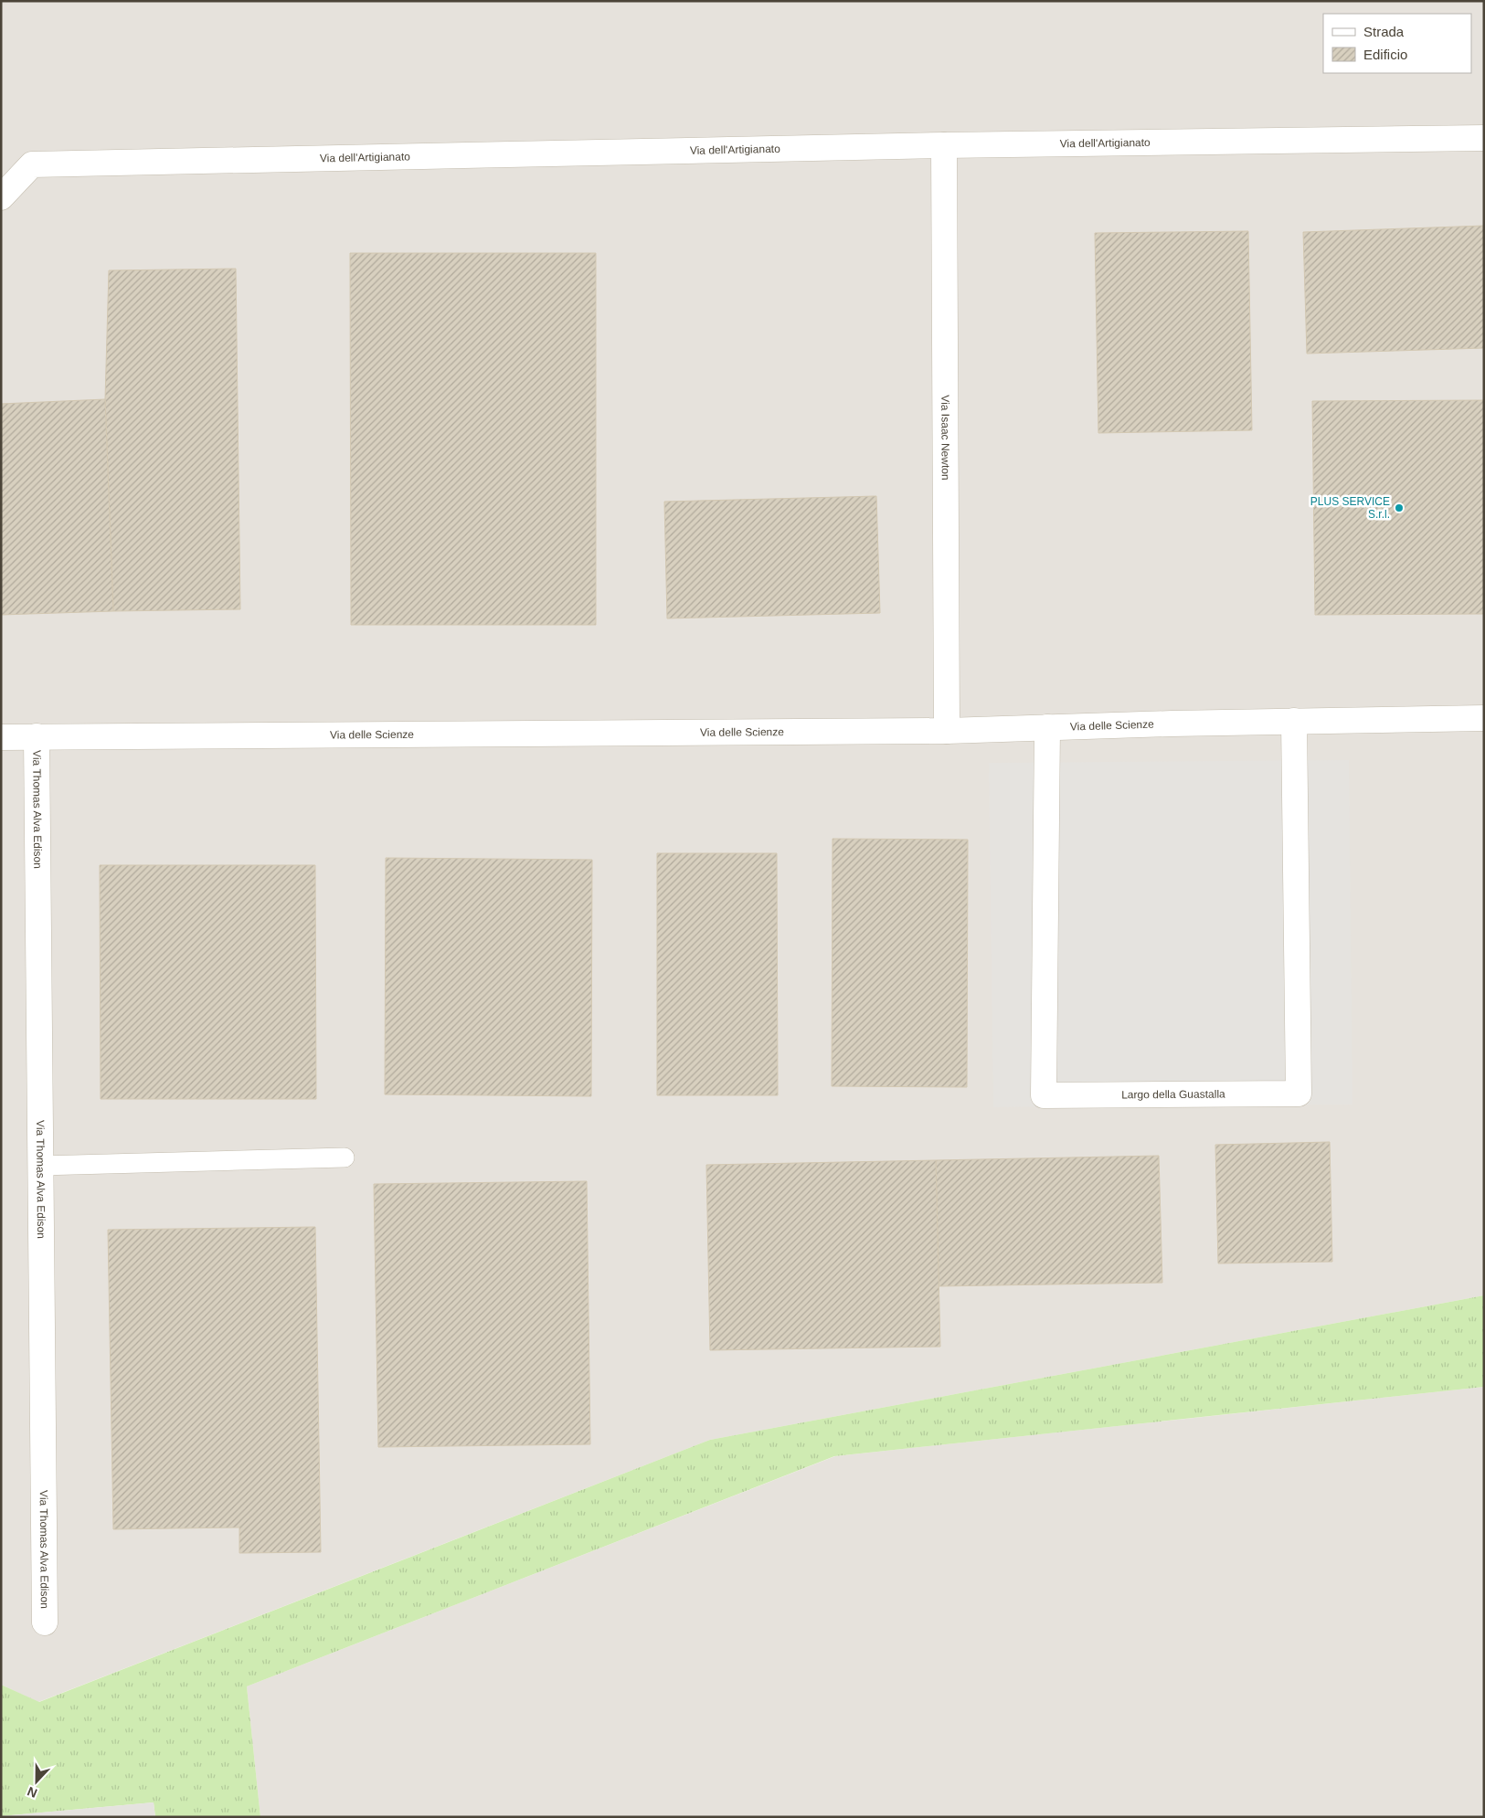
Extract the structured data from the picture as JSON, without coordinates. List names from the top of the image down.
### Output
{
  "streets": {
    "street": [
      "Via dell'Artigianato",
      "Via Isaac Newton",
      "Via delle Scienze",
      "Via Thomas Alva Edison",
      "Largo della Guastalla"
    ]
  },
  "crossings": [
    ["Via dell'Artigianato", "Via Isaac Newton"],
    ["Via Isaac Newton", "Via delle Scienze"],
    ["Via delle Scienze", "Via Thomas Alva Edison"],
    ["Via delle Scienze", "Largo della Guastalla"]
  ],
  "places": ["PLUS SERVICE S.r.l."],
  "legend": ["Strada", "Edificio"],
  "north": "bottom"
}
